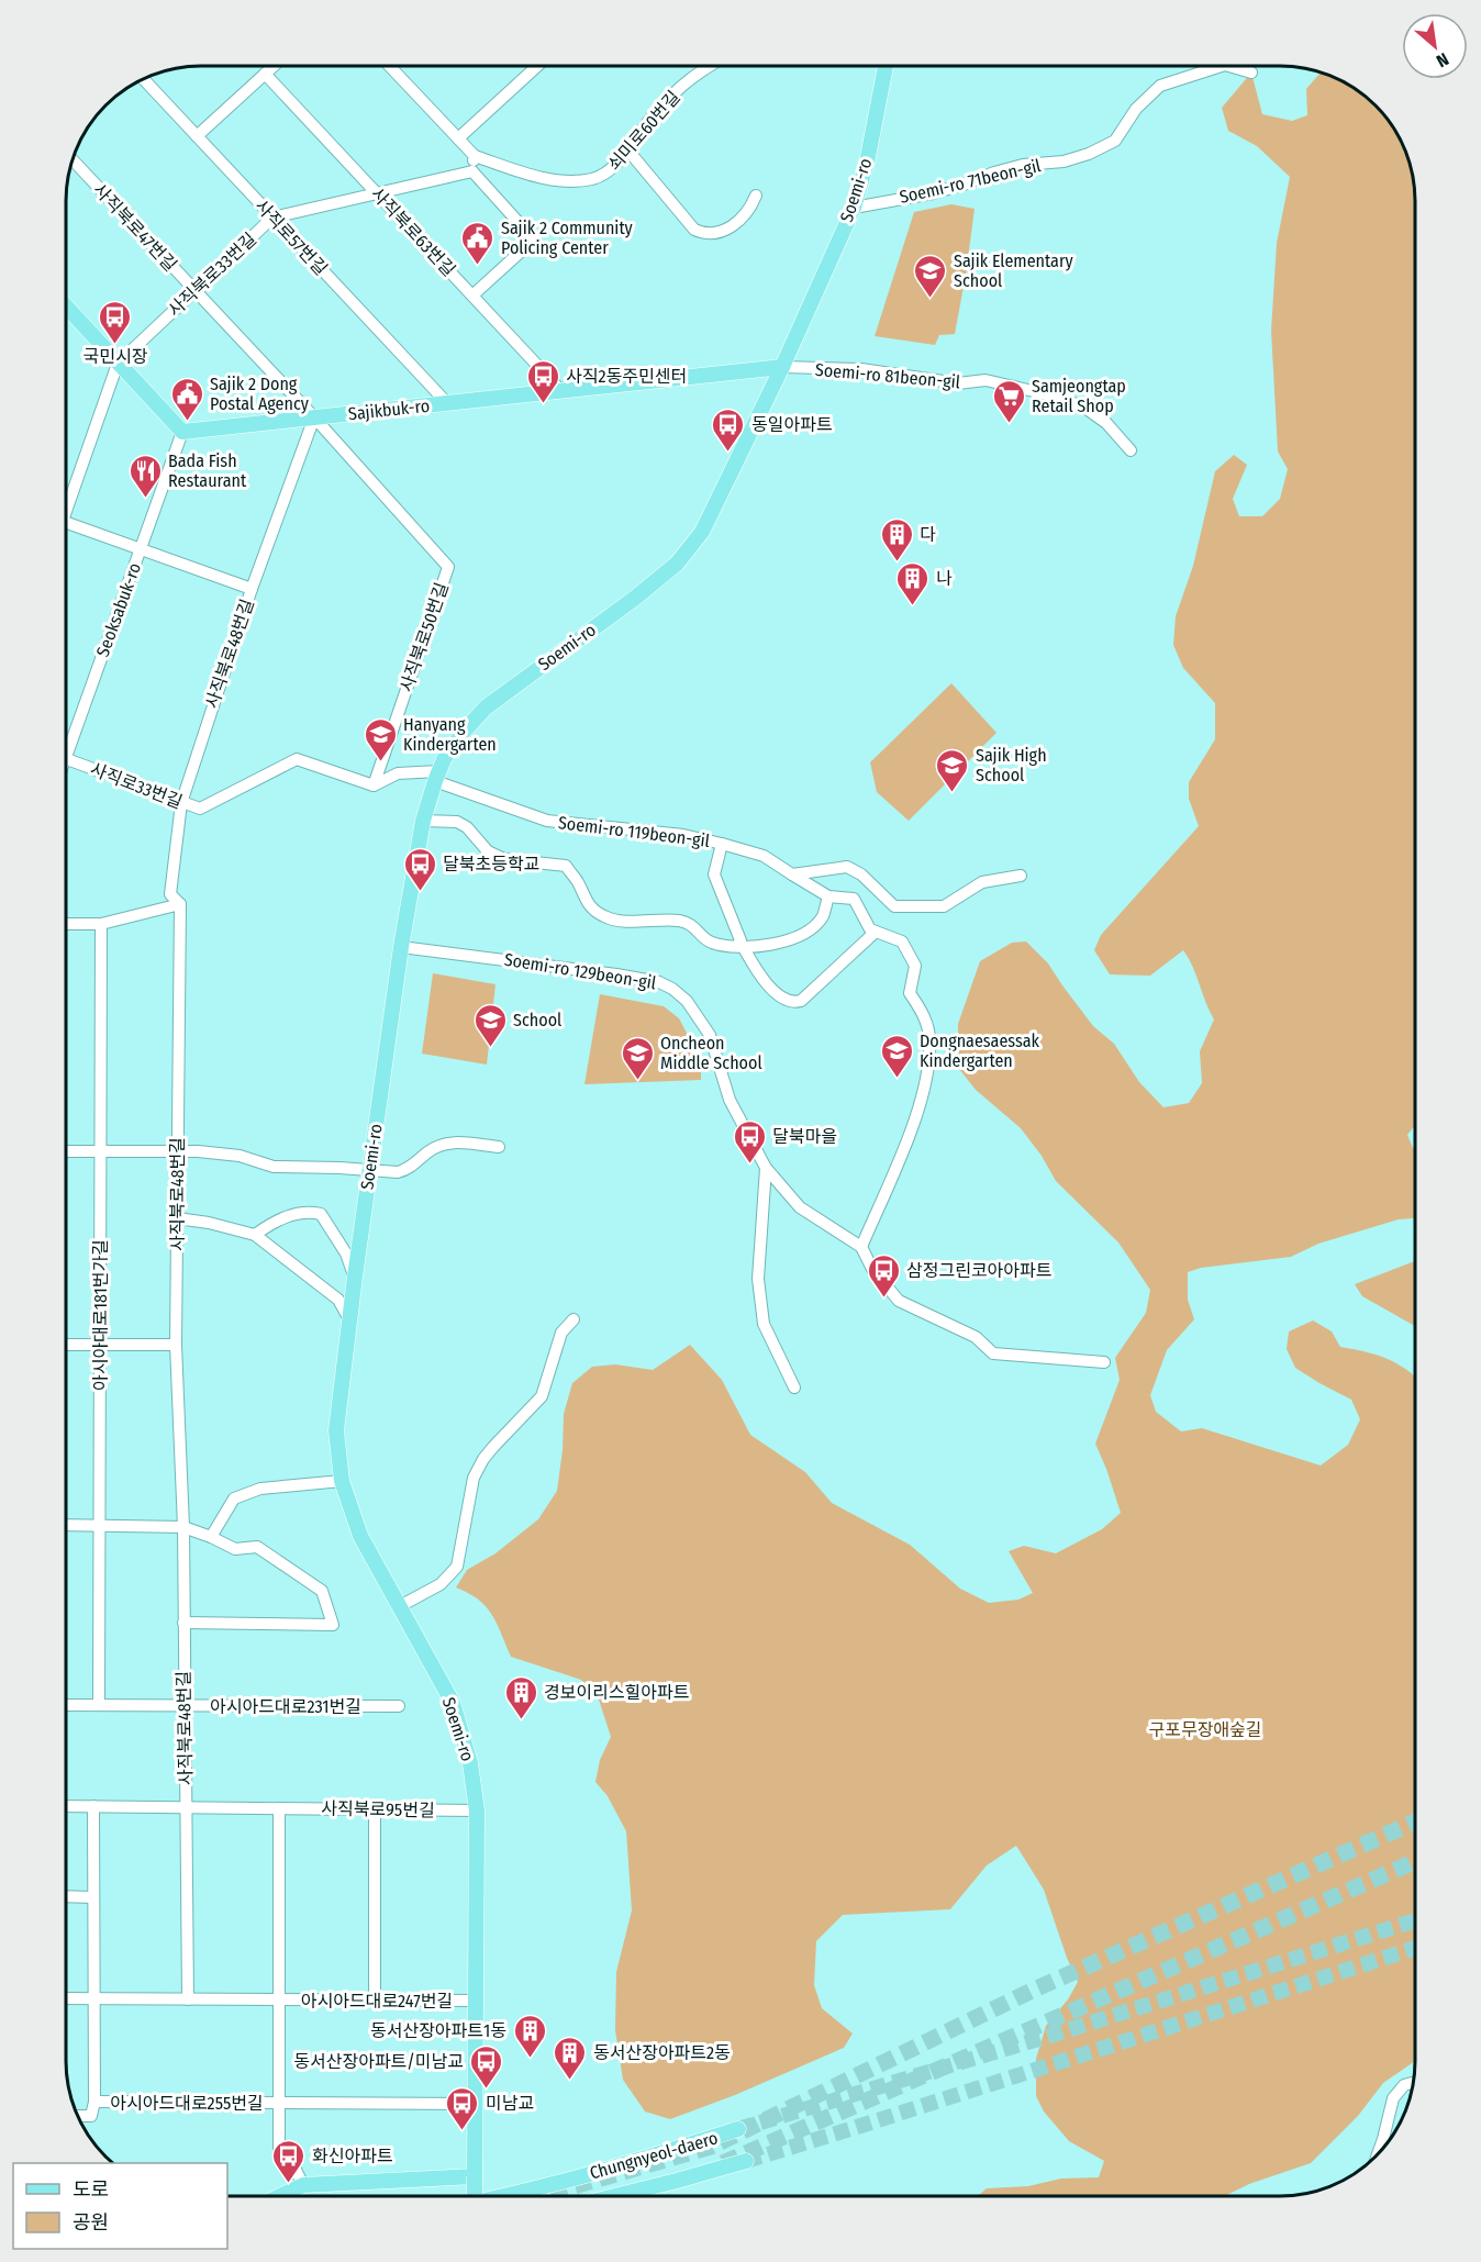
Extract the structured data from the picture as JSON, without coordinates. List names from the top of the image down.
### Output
{
  "streets": {
    "main road": ["Soemi-ro", "Sajikbuk-ro", "Chungnyeol-daero"],
    "street": [
      "쇠미로60번길",
      "Soemi-ro 71beon-gil",
      "사직북로47번길",
      "사직북로63번길",
      "사직로57번길",
      "사직북로33번길",
      "Soemi-ro 81beon-gil",
      "Seoksabuk-ro",
      "사직북로50번길",
      "사직북로48번길",
      "사직로33번길",
      "Soemi-ro 119beon-gil",
      "Soemi-ro 129beon-gil",
      "아시아대로181번가길",
      "아시아드대로231번길",
      "사직북로95번길",
      "아시아드대로247번길",
      "아시아드대로255번길"
    ]
  },
  "crossings": [
    ["Soemi-ro 71beon-gil", "Soemi-ro"],
    ["Soemi-ro", "Soemi-ro 81beon-gil"],
    ["Soemi-ro", "Sajikbuk-ro"],
    ["Soemi-ro", "Soemi-ro 119beon-gil"],
    ["Soemi-ro", "Soemi-ro 129beon-gil"],
    ["Soemi-ro", "사직북로95번길"],
    ["Soemi-ro", "아시아드대로247번길"],
    ["Soemi-ro", "아시아드대로255번길"],
    ["사직북로47번길", "사직북로33번길"],
    ["사직북로47번길", "Sajikbuk-ro"],
    ["사직북로47번길", "사직북로50번길"],
    ["사직북로47번길", "사직북로48번길"],
    ["사직북로63번길", "사직북로33번길"],
    ["사직북로63번길", "Sajikbuk-ro"],
    ["사직로57번길", "사직북로33번길"],
    ["사직로57번길", "Sajikbuk-ro"],
    ["Soemi-ro 81beon-gil", "Sajikbuk-ro"],
    ["Sajikbuk-ro", "Seoksabuk-ro"],
    ["Sajikbuk-ro", "사직북로50번길"],
    ["Sajikbuk-ro", "사직북로48번길"],
    ["사직북로50번길", "사직북로48번길"],
    ["사직북로50번길", "사직로33번길"],
    ["사직북로48번길", "사직로33번길"],
    ["사직북로48번길", "아시아드대로231번길"],
    ["사직북로48번길", "사직북로95번길"],
    ["사직북로48번길", "아시아드대로247번길"],
    ["아시아대로181번가길", "아시아드대로231번길"],
    ["아시아드대로247번길", "아시아드대로255번길"]
  ],
  "parks": ["구포무장애숲길"],
  "places": {
    "public building": ["Sajik 2 Community Policing Center", "Sajik 2 Dong Postal Agency"],
    "school or university": [
      "Sajik Elementary School",
      "Hanyang Kindergarten",
      "Sajik High School",
      "School",
      "Dongnaesaessak Kindergarten",
      "Oncheon Middle School"
    ],
    "bus stop": [
      "국민시장",
      "사직2동주민센터",
      "동일아파트",
      "달북초등학교",
      "달북마을",
      "삼정그린코아아파트",
      "동서산장아파트/미남교",
      "미남교",
      "화신아파트"
    ],
    "supermarket": ["Samjeongtap Retail Shop"],
    "restaurant": ["Bada Fish Restaurant"],
    "building": [
      "다",
      "나",
      "경보이리스힐아파트",
      "동서산장아파트1동",
      "동서산장아파트2동"
    ]
  },
  "legend": ["도로", "공원"],
  "north": "bottom right"
}
